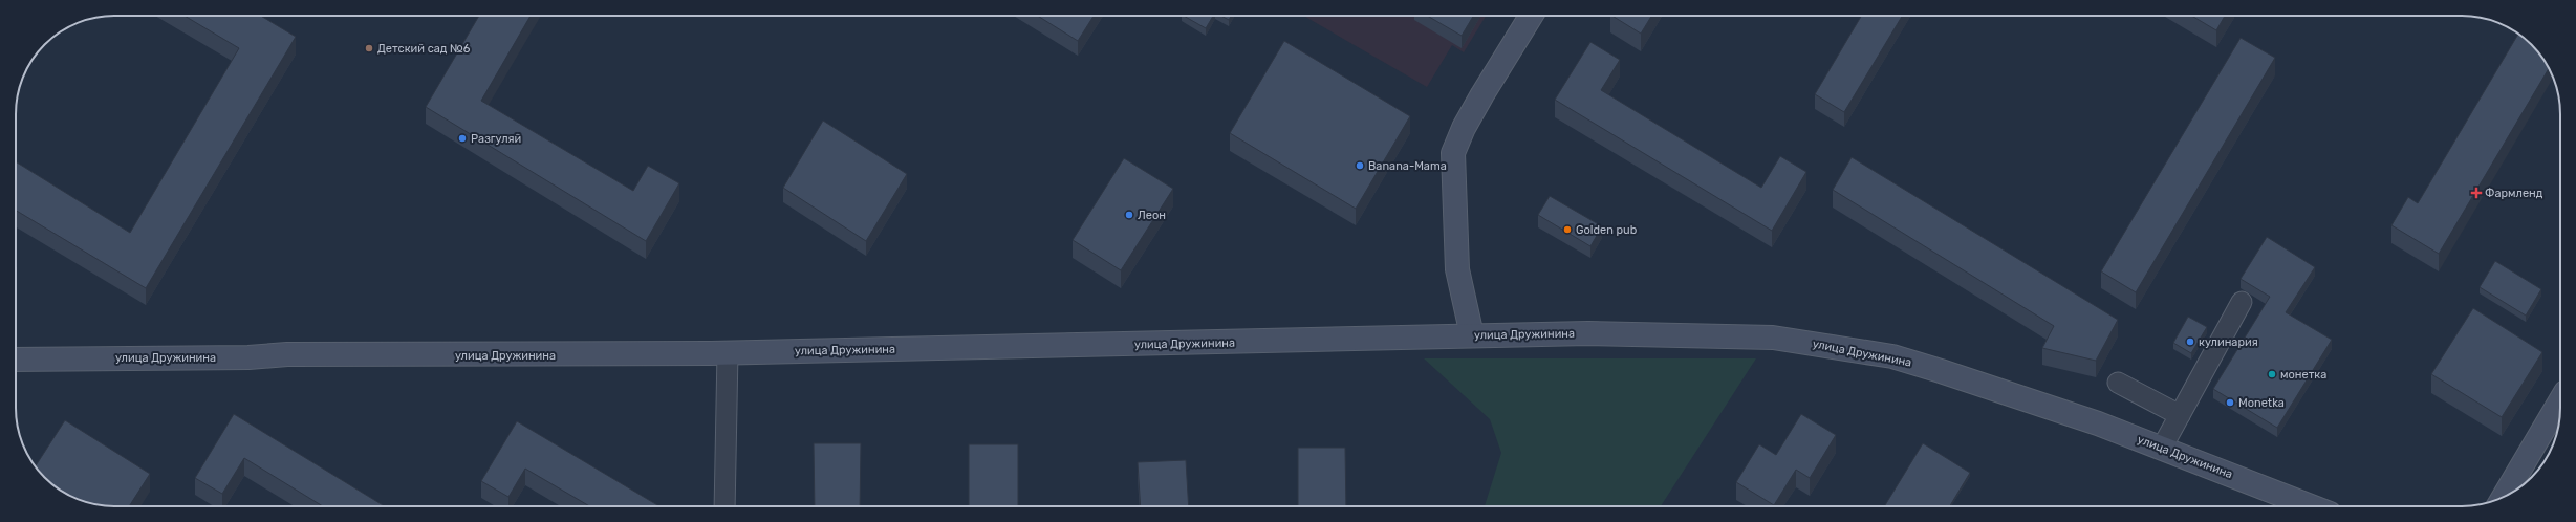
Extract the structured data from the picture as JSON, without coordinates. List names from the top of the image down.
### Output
{
  "streets": {
    "main road": ["улица Дружинина"]
  },
  "places": {
    "other": [
      "Детский сад №6",
      "Разгуляй",
      "Banana-Mama",
      "Леон",
      "Golden pub",
      "кулинария",
      "монетка",
      "Monetka"
    ],
    "health": ["Фармленд"]
  }
}
